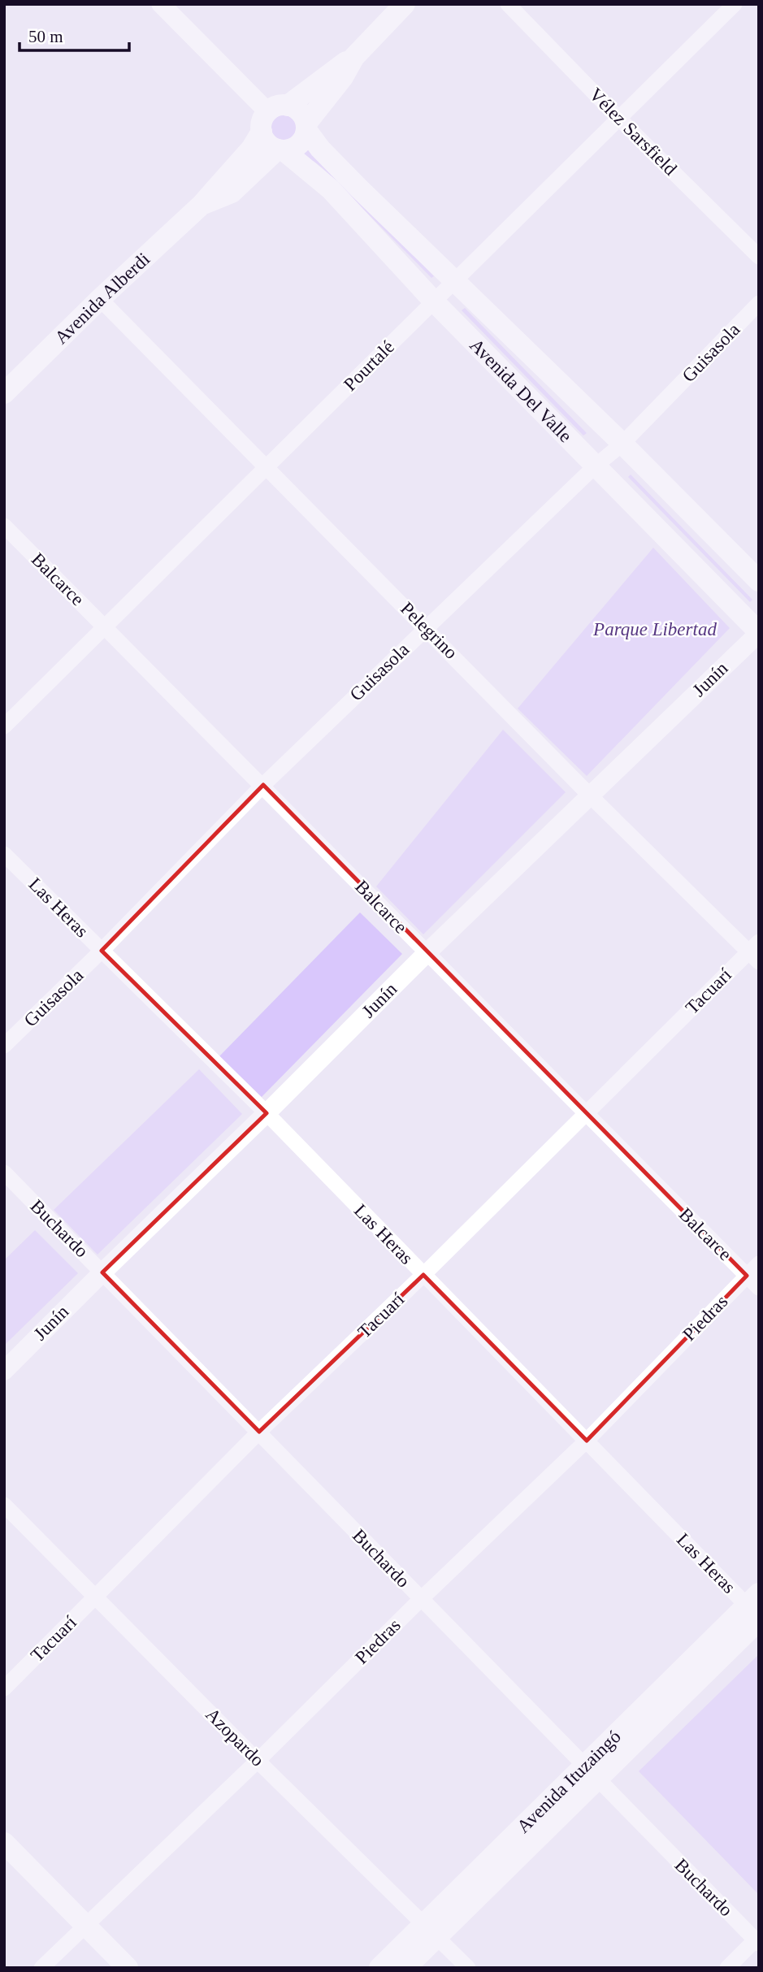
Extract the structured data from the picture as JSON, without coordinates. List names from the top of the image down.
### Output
{
  "streets": {
    "main road": ["Avenida Alberdi", "Avenida Del Valle", "Avenida Ituzaingó"],
    "street": [
      "Vélez Sarsfield",
      "Guisasola",
      "Pourtalé",
      "Balcarce",
      "Pelegrino",
      "Junín",
      "Las Heras",
      "Tacuarí",
      "Buchardo",
      "Piedras",
      "Azopardo"
    ]
  },
  "crossings": [
    ["Vélez Sarsfield", "Pourtalé"],
    ["Avenida Alberdi", "Avenida Del Valle"],
    ["Avenida Alberdi", "Pelegrino"],
    ["Guisasola", "Avenida Del Valle"],
    ["Guisasola", "Balcarce"],
    ["Guisasola", "Pelegrino"],
    ["Guisasola", "Las Heras"],
    ["Pourtalé", "Avenida Del Valle"],
    ["Pourtalé", "Balcarce"],
    ["Pourtalé", "Pelegrino"],
    ["Avenida Del Valle", "Junín"],
    ["Balcarce", "Junín"],
    ["Balcarce", "Tacuarí"],
    ["Balcarce", "Piedras"],
    ["Pelegrino", "Junín"],
    ["Pelegrino", "Tacuarí"],
    ["Junín", "Las Heras"],
    ["Junín", "Buchardo"],
    ["Las Heras", "Tacuarí"],
    ["Las Heras", "Piedras"],
    ["Las Heras", "Avenida Ituzaingó"],
    ["Tacuarí", "Buchardo"],
    ["Tacuarí", "Azopardo"],
    ["Buchardo", "Piedras"],
    ["Buchardo", "Avenida Ituzaingó"],
    ["Piedras", "Azopardo"],
    ["Azopardo", "Avenida Ituzaingó"]
  ],
  "parks": ["Parque Libertad"],
  "scale_bar": "50 m"
}
